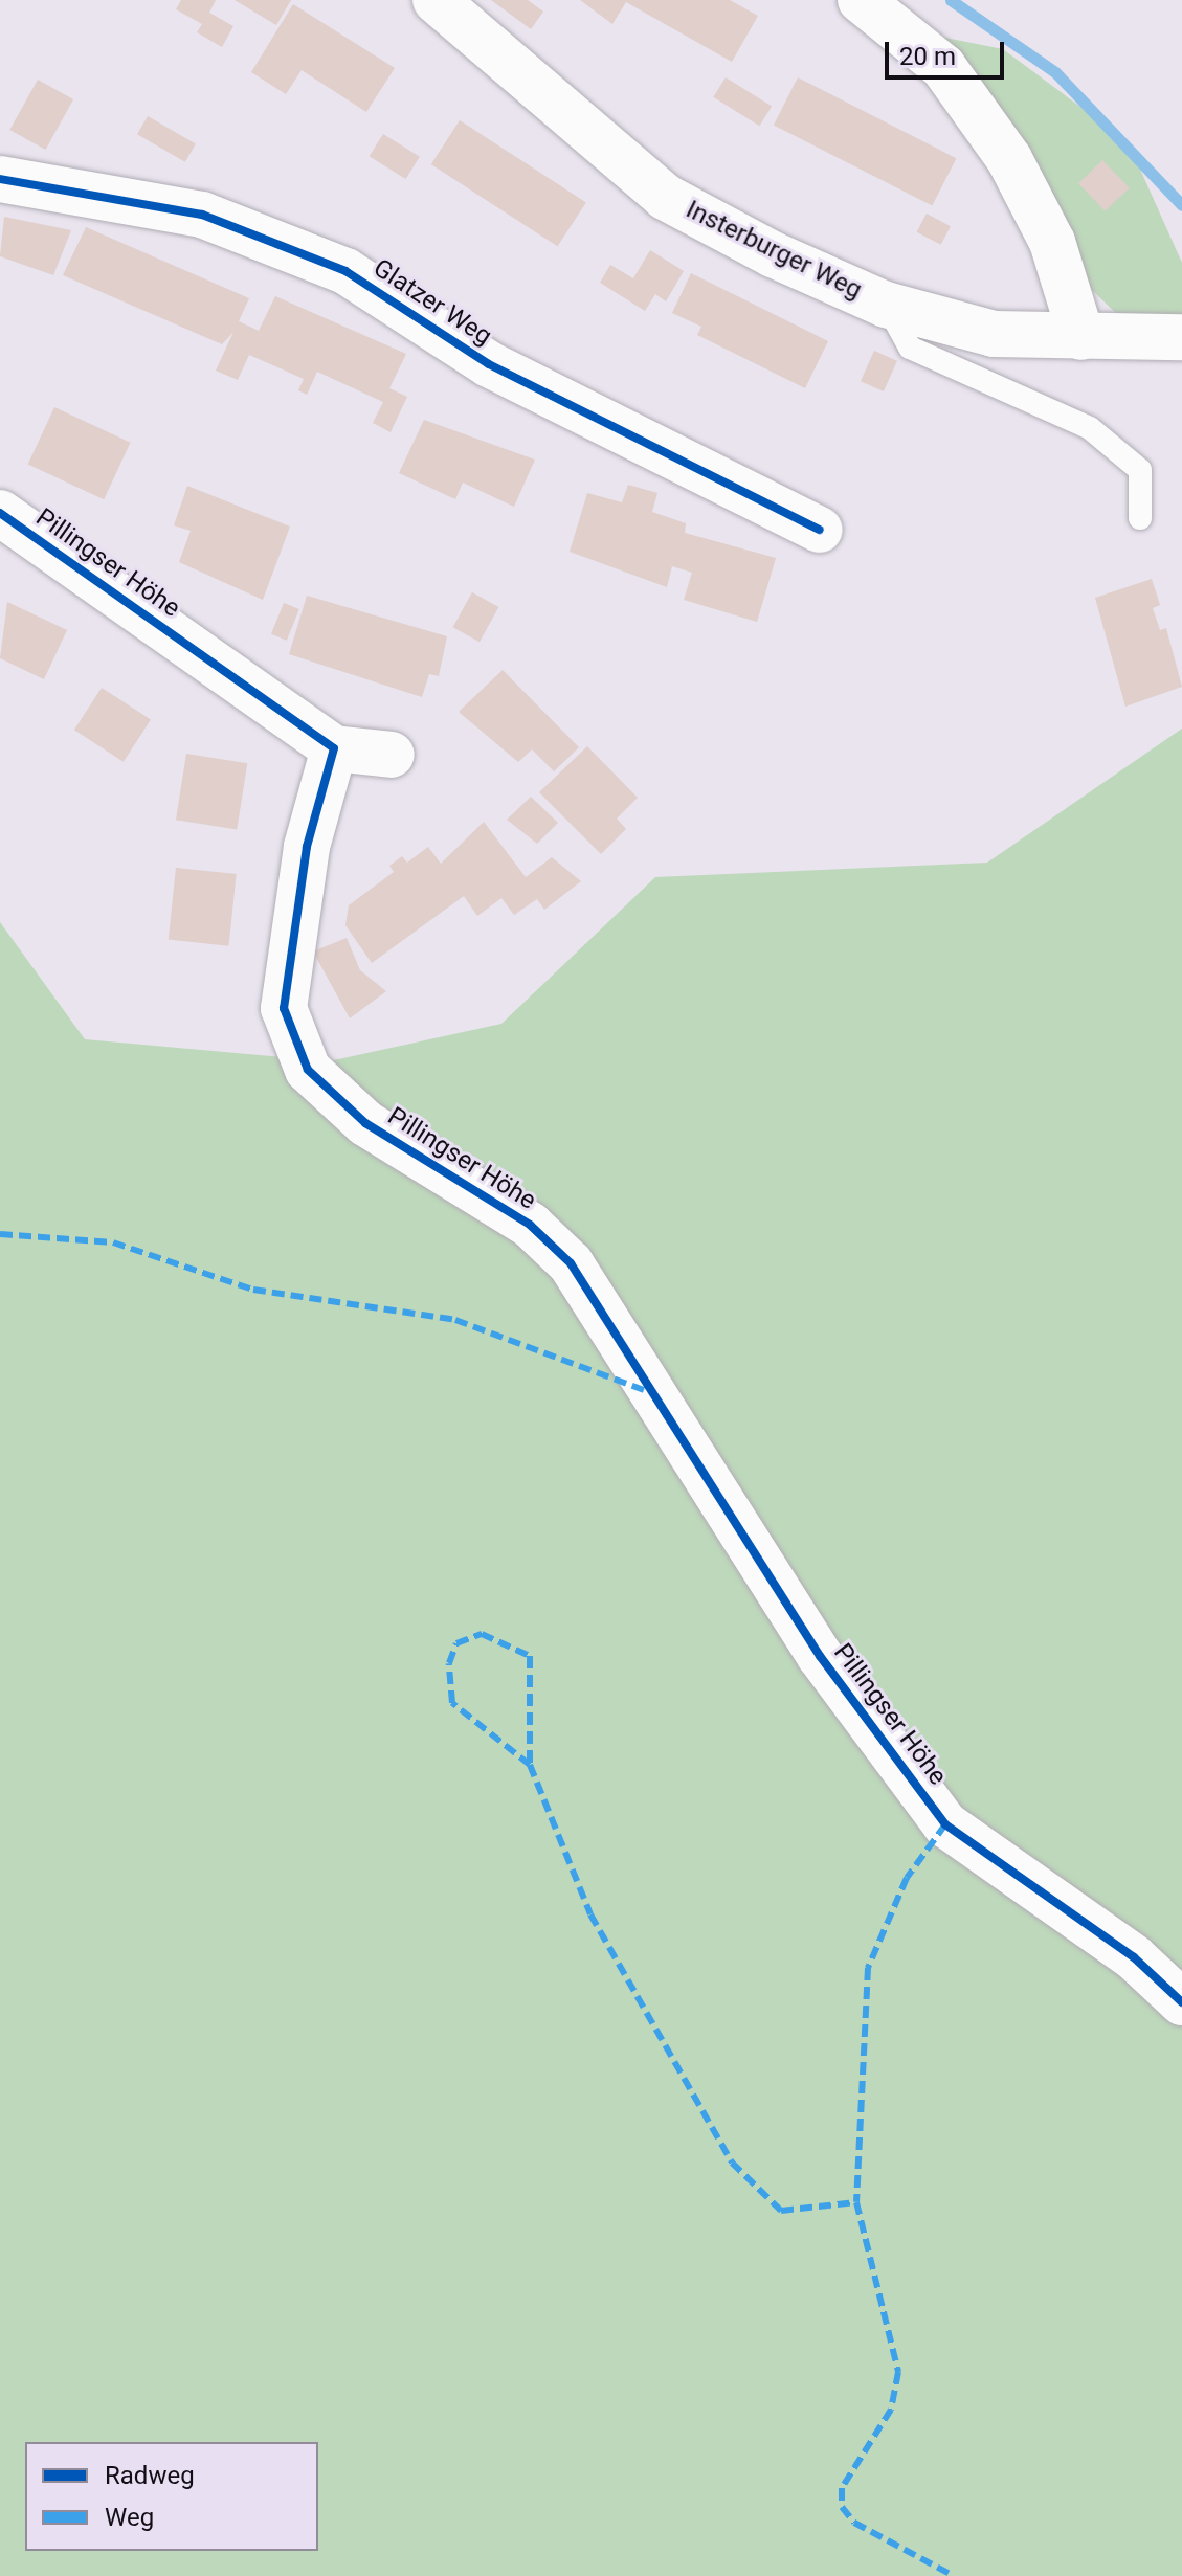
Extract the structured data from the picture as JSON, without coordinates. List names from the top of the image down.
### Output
{
  "streets": {
    "street": ["Insterburger Weg", "Glatzer Weg", "Pillingser Höhe"]
  },
  "legend": ["Radweg", "Weg"],
  "scale_bar": "20 m"
}
